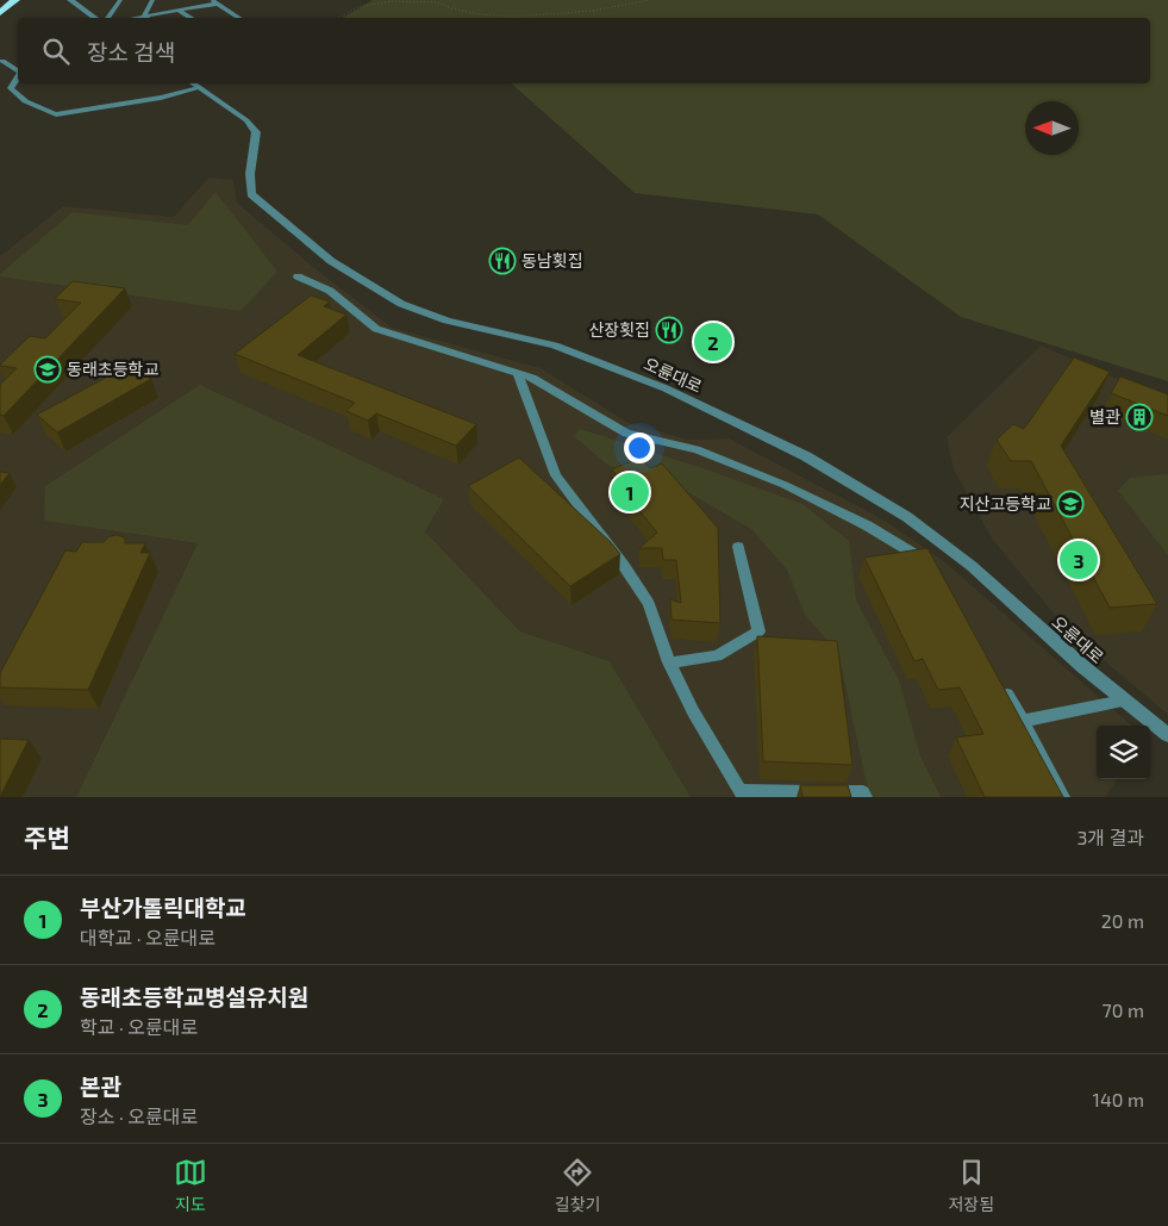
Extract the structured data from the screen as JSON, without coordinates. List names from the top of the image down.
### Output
{
  "streets": {
    "street": ["오륜대로"]
  },
  "places": {
    "restaurant": ["동남횟집", "산장횟집"],
    "school or university": ["동래초등학교", "지산고등학교"],
    "building": ["별관"]
  },
  "north": "left",
  "page": {
    "search": "장소 검색",
    "pins": ["2", "1", "3"],
    "heading": ["주변", "3개 결과"],
    "list": [
      {
        "mark": "1",
        "name": "부산가톨릭대학교",
        "note": "대학교 · 오륜대로",
        "value": "20 m"
      },
      {
        "mark": "2",
        "name": "동래초등학교병설유치원",
        "note": "학교 · 오륜대로",
        "value": "70 m"
      },
      {
        "mark": "3",
        "name": "본관",
        "note": "장소 · 오륜대로",
        "value": "140 m"
      }
    ],
    "nav": ["지도", "길찾기", "저장됨"]
  }
}
